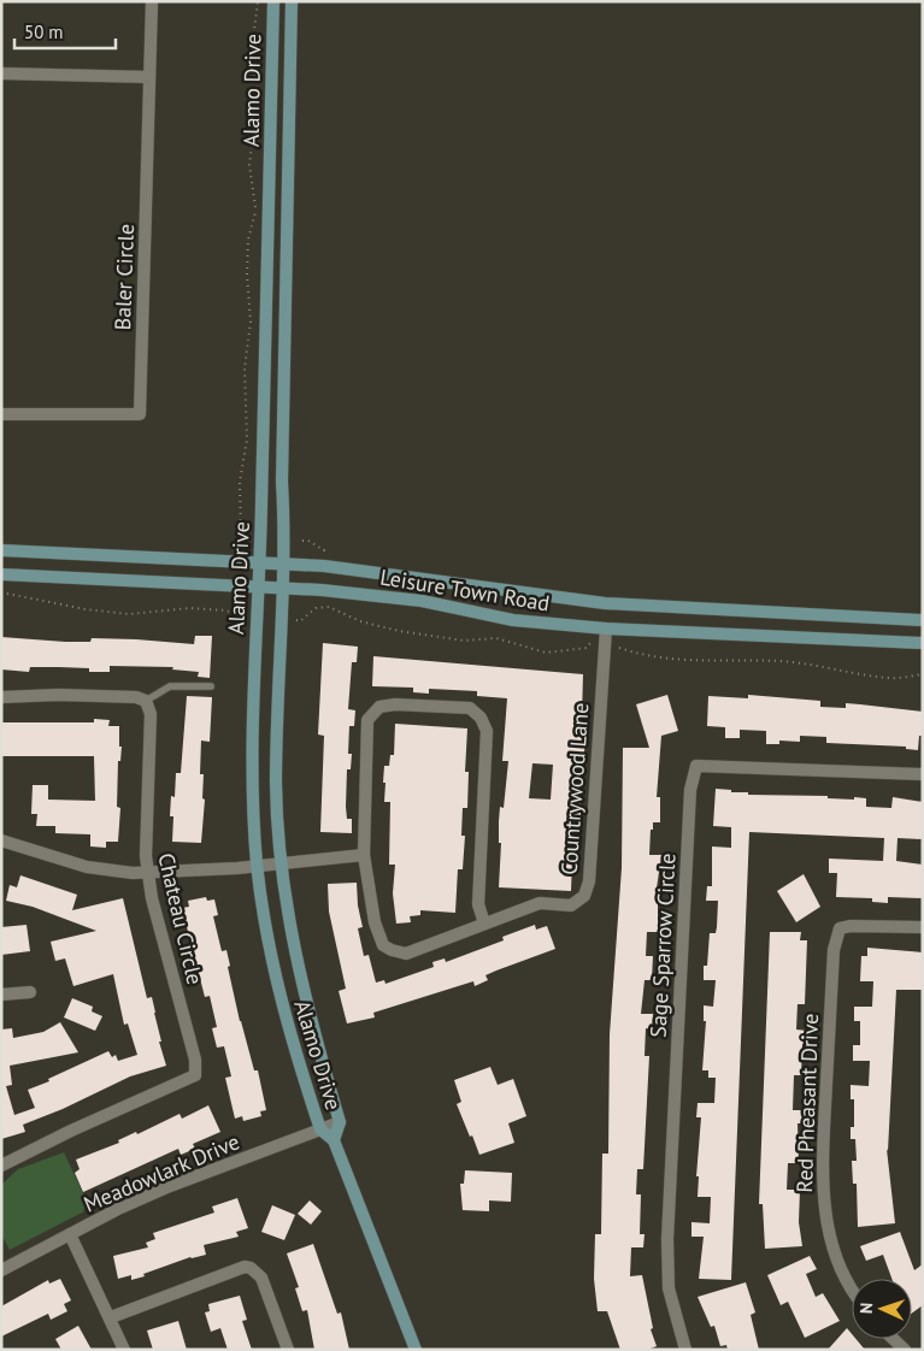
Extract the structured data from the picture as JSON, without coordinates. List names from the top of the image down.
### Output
{
  "streets": {
    "main road": ["Alamo Drive", "Leisure Town Road"],
    "street": [
      "Baler Circle",
      "Countrywood Lane",
      "Chateau Circle",
      "Sage Sparrow Circle",
      "Red Pheasant Drive",
      "Meadowlark Drive"
    ]
  },
  "crossings": [
    ["Alamo Drive", "Leisure Town Road"],
    ["Alamo Drive", "Meadowlark Drive"],
    ["Leisure Town Road", "Countrywood Lane"]
  ],
  "scale_bar": "50 m",
  "north": "left"
}
